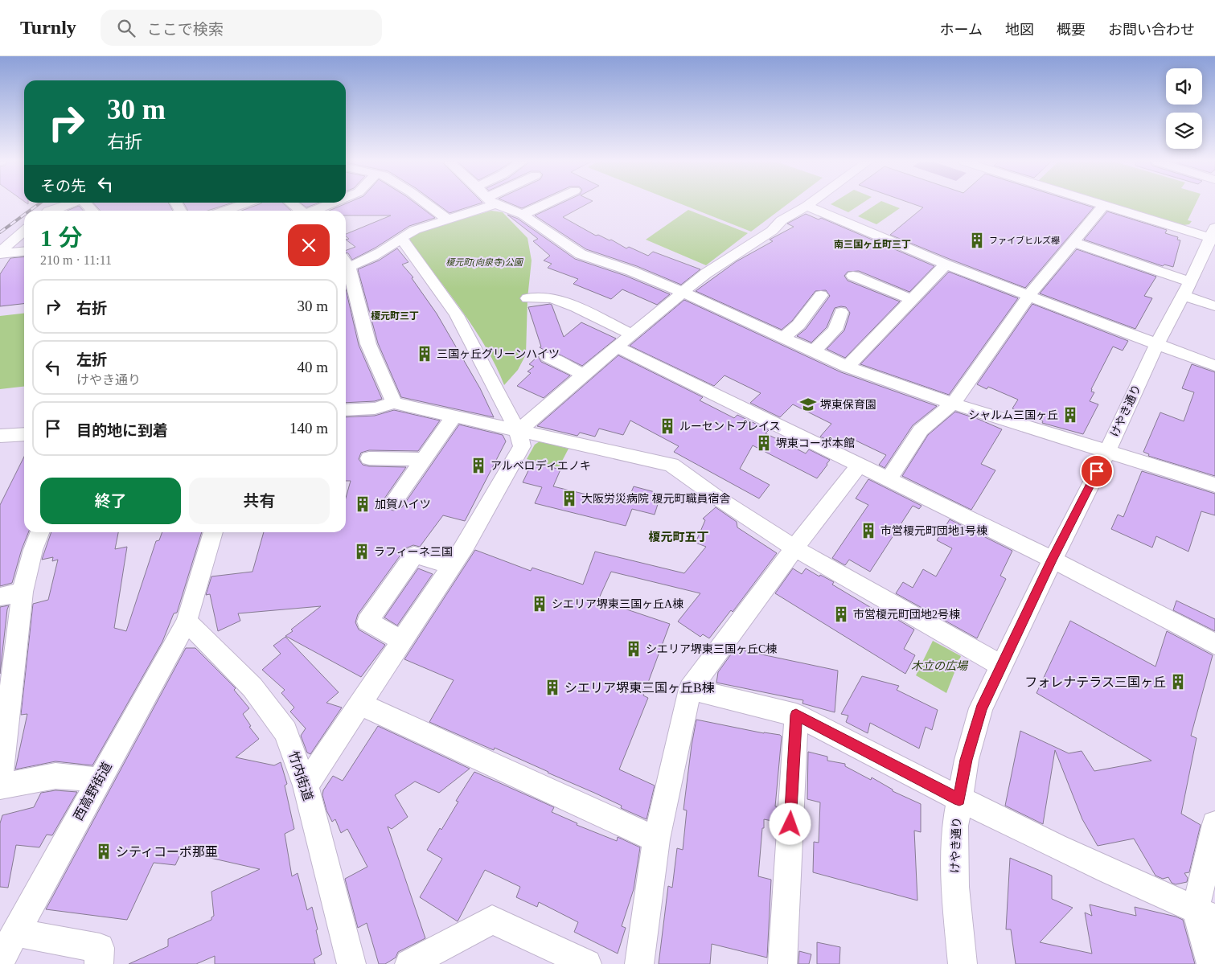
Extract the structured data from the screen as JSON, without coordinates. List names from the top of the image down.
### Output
{
  "streets": {
    "street": ["けやき通り", "竹内街道", "西高野街道"]
  },
  "crossings": [
    ["竹内街道", "西高野街道"]
  ],
  "districts": ["南三国ヶ丘町三丁", "榎元町三丁", "榎元町五丁"],
  "parks": ["榎元町(向泉寺)公園", "木立の広場"],
  "places": {
    "building": [
      "ファイブヒルズ欅",
      "三国ヶ丘グリーンハイツ",
      "シャルム三国ヶ丘",
      "ルーセントプレイス",
      "堺東コーポ本館",
      "アルベロディエノキ",
      "大阪労災病院 榎元町職員宿舎",
      "加賀ハイツ",
      "市営榎元町団地1号棟",
      "ラフィーネ三国",
      "シエリア堺東三国ヶ丘A棟",
      "市営榎元町団地2号棟",
      "シエリア堺東三国ヶ丘C棟",
      "フォレナテラス三国ヶ丘",
      "シエリア堺東三国ヶ丘B棟",
      "シティコーポ那亜"
    ],
    "school or university": ["堺東保育園"]
  },
  "page": {
    "header": "Turnly",
    "search": "ここで検索",
    "nav": [
      "ホーム",
      "地図",
      "概要",
      "お問い合わせ"
    ],
    "turn": ["30 m", "右折"],
    "then": "その先",
    "heading": ["1 分", "210 m · 11:11"],
    "list": [
      {
        "name": "右折",
        "value": "30 m"
      },
      {
        "name": "左折",
        "note": "けやき通り",
        "value": "40 m"
      },
      {
        "name": "目的地に到着",
        "value": "140 m"
      }
    ],
    "buttons": ["終了", "共有"]
  }
}
